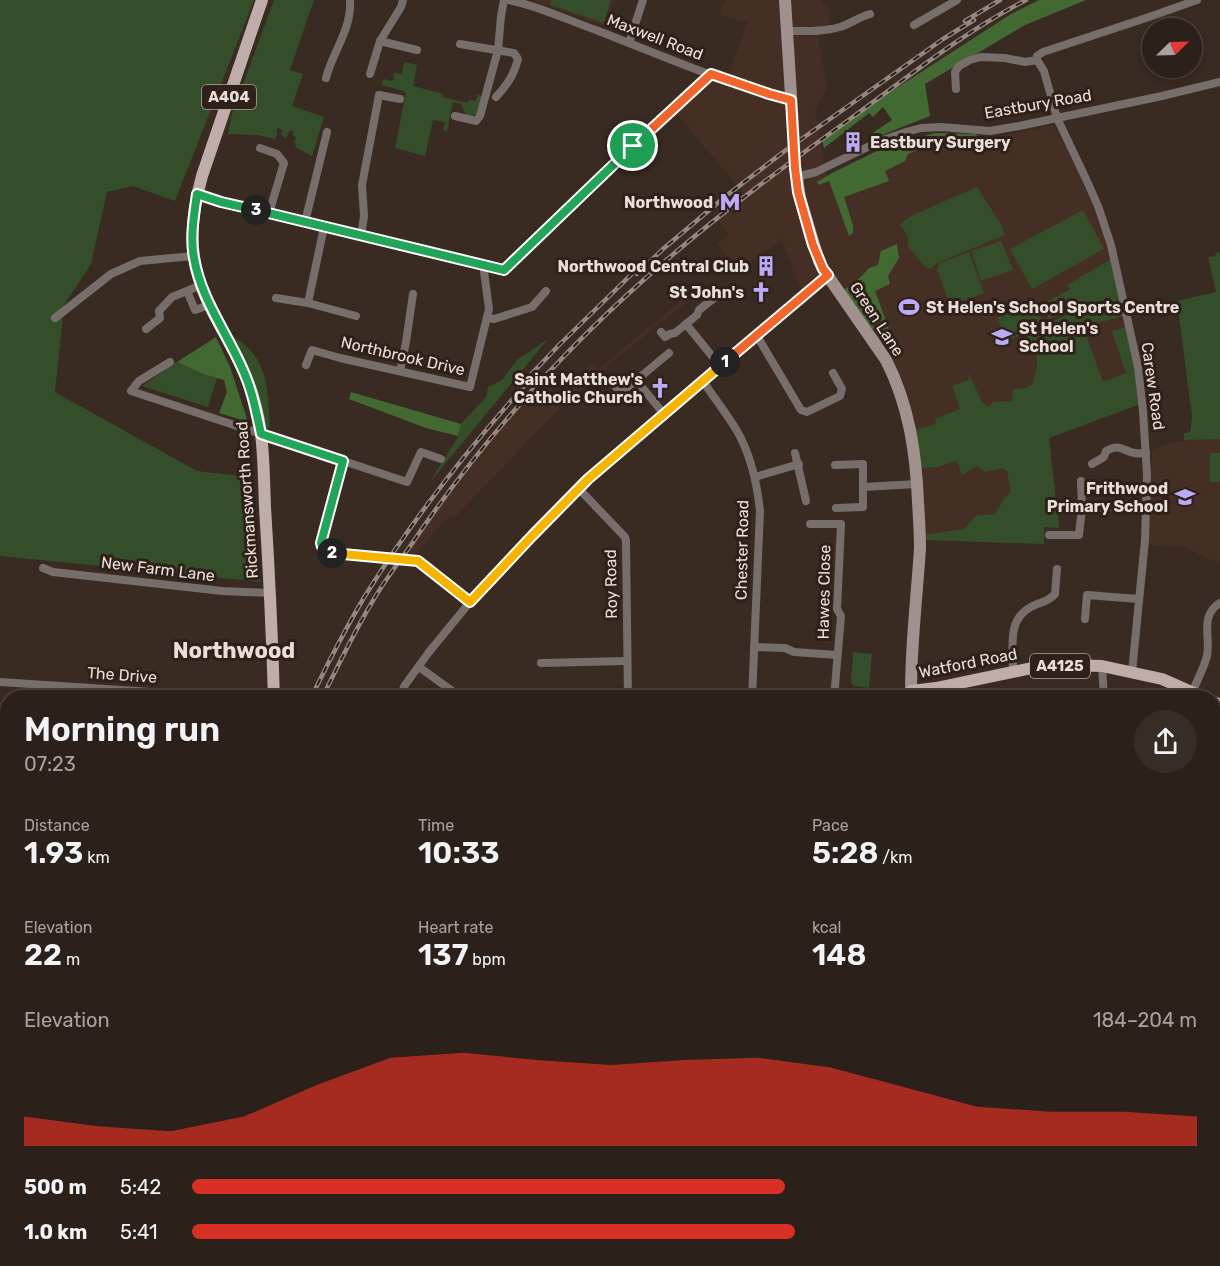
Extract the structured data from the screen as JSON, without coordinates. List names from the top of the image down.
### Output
{
  "streets": {
    "main road": [
      "A404",
      "Green Lane",
      "Rickmansworth Road",
      "Watford Road",
      "A4125"
    ],
    "street": [
      "Maxwell Road",
      "Eastbury Road",
      "Northbrook Drive",
      "Carew Road",
      "Chester Road",
      "New Farm Lane",
      "Roy Road",
      "Hawes Close",
      "The Drive"
    ]
  },
  "crossings": [
    ["Maxwell Road", "Green Lane"],
    ["Eastbury Road", "Green Lane"],
    ["Eastbury Road", "Carew Road"],
    ["Carew Road", "Watford Road"],
    ["Rickmansworth Road", "New Farm Lane"]
  ],
  "districts": ["Northwood"],
  "places": {
    "building": ["Eastbury Surgery", "Northwood Central Club"],
    "metro station": ["Northwood"],
    "church": ["St John's", "Saint Matthew's Catholic Church"],
    "sports": ["St Helen's School Sports Centre"],
    "school or university": ["St Helen's School", "Frithwood Primary School"]
  },
  "north": "top right",
  "page": {
    "pins": ["3", "1", "2"],
    "heading": ["Morning run", "07:23"],
    "stats": [
      ["Distance", "1.93 km"],
      ["Time", "10:33"],
      ["Pace", "5:28 /km"],
      ["Elevation", "22 m"],
      ["Heart rate", "137 bpm"],
      ["kcal", "148"]
    ],
    "chart": ["Elevation", "184–204 m"],
    "list": [
      {
        "name": "500 m",
        "note": "5:42"
      },
      {
        "name": "1.0 km",
        "note": "5:41"
      }
    ]
  }
}
